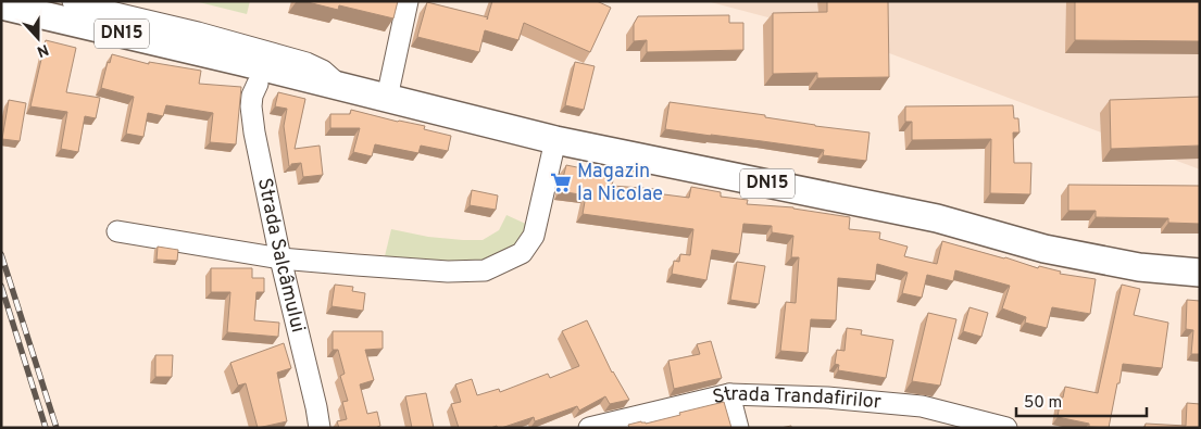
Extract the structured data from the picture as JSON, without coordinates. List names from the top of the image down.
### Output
{
  "streets": {
    "main road": ["DN15"],
    "street": ["Strada Salcâmului", "Strada Trandafirilor"]
  },
  "crossings": [
    ["DN15", "Strada Salcâmului"]
  ],
  "places": {
    "supermarket": ["Magazin la Nicolae"]
  },
  "scale_bar": "50 m",
  "north": "bottom"
}
